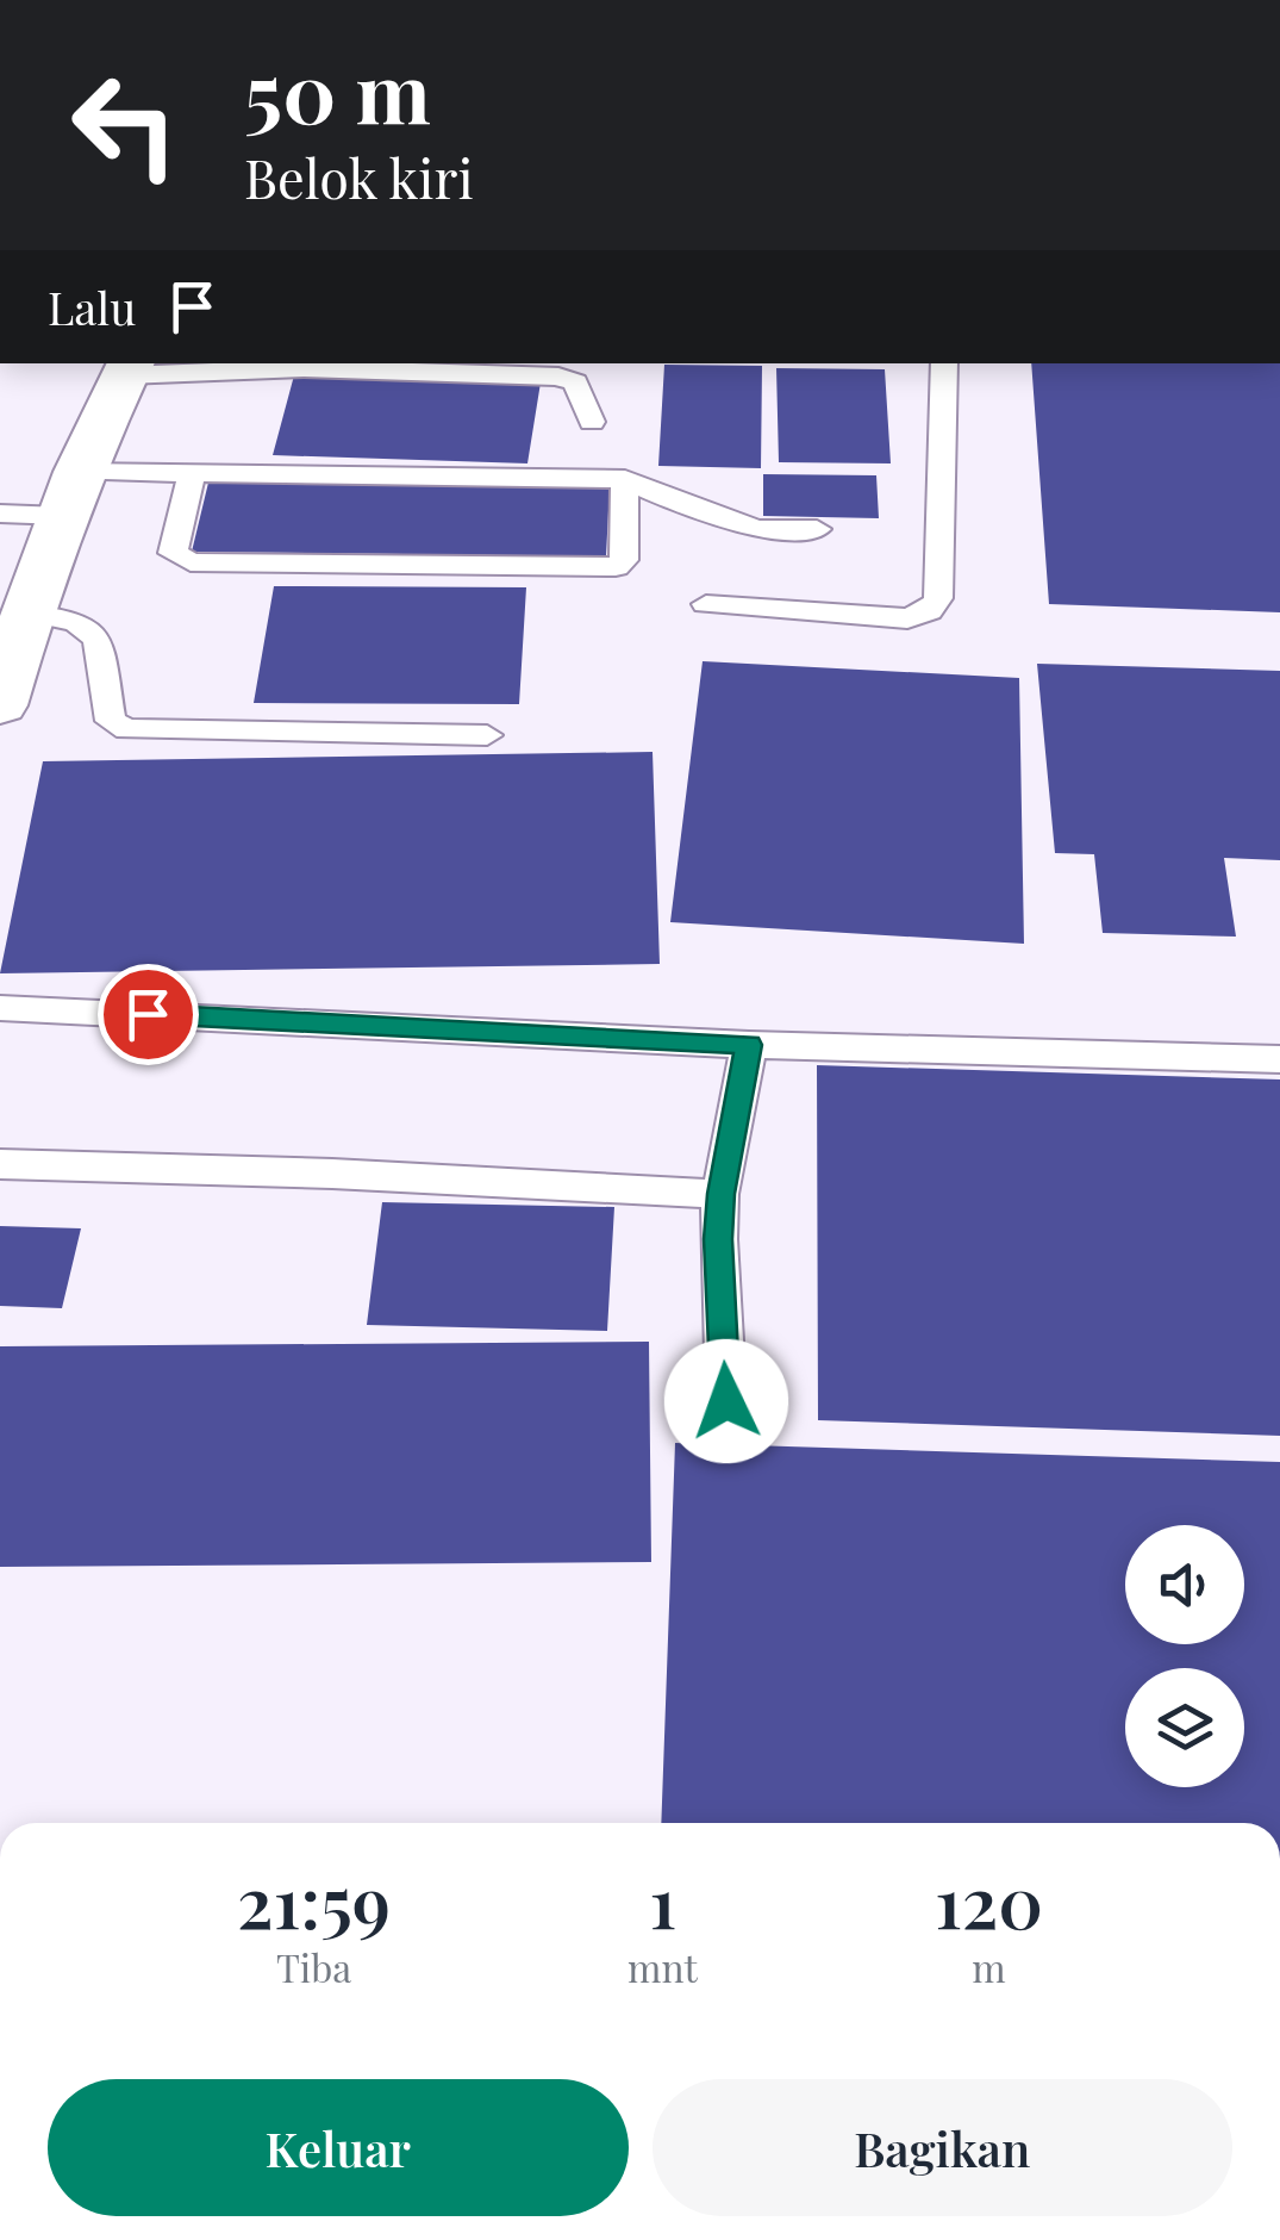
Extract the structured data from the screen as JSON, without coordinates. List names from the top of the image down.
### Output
{
  "page": {
    "turn": ["50 m", "Belok kiri"],
    "then": "Lalu",
    "eta": [
      "21:59",
      "Tiba",
      "1",
      "mnt",
      "120",
      "m"
    ],
    "buttons": ["Keluar", "Bagikan"]
  }
}
